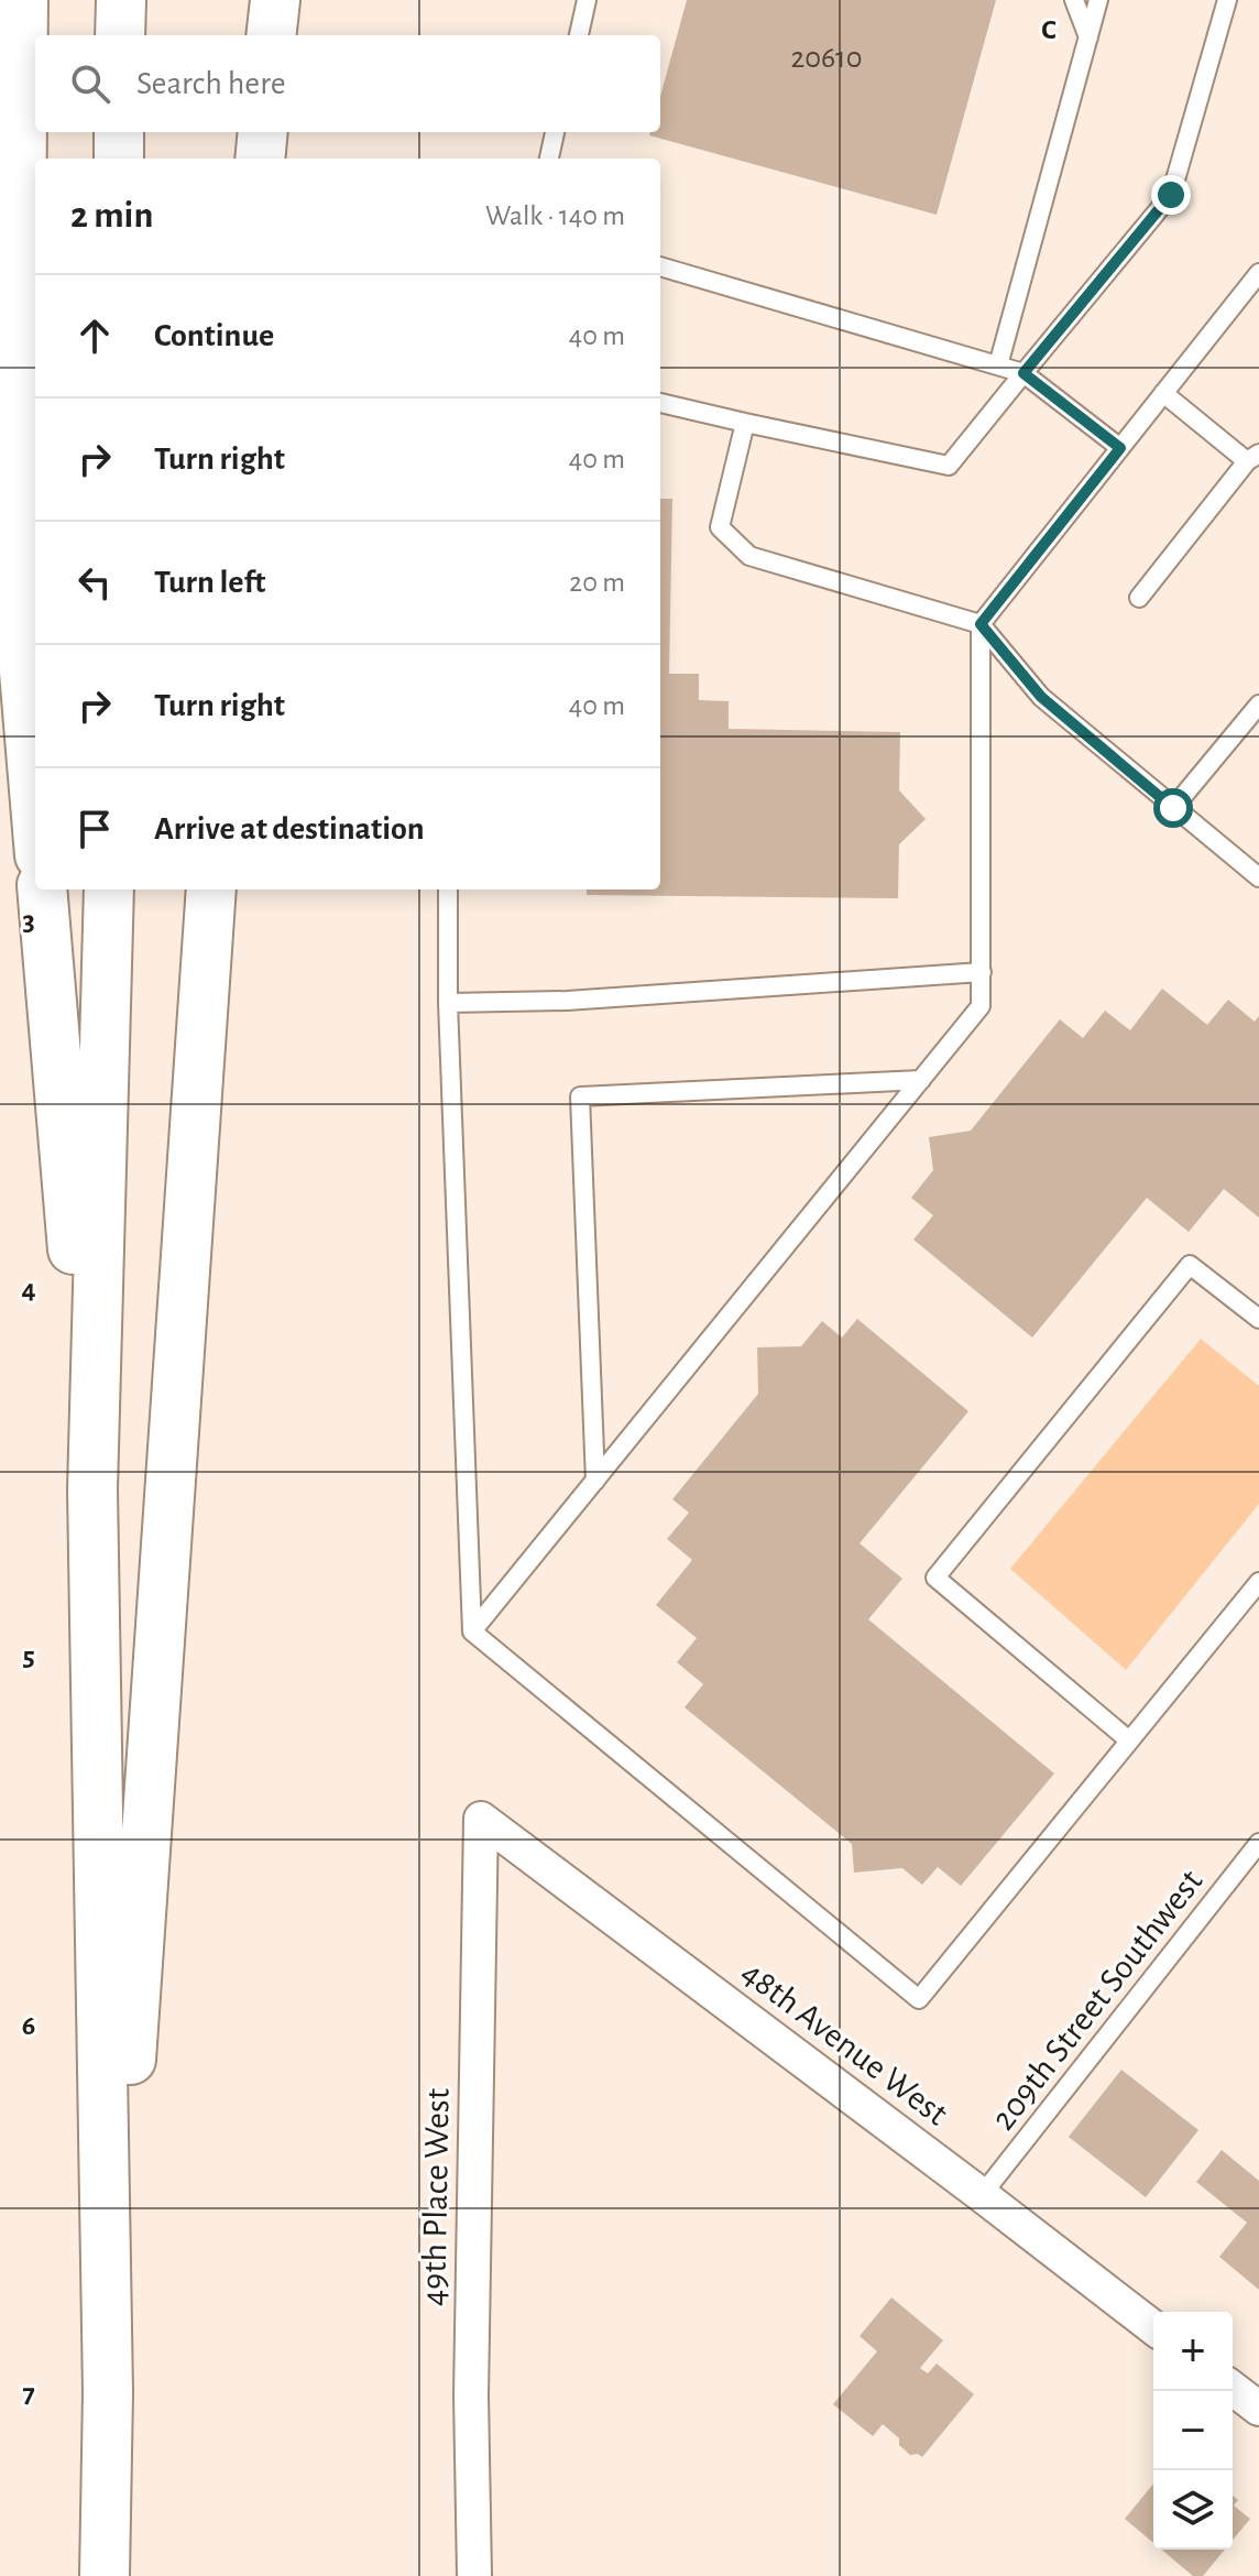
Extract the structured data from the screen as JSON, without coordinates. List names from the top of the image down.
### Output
{
  "streets": {
    "street": ["48th Avenue West", "49th Place West"],
    "lane": ["209th Street Southwest"]
  },
  "crossings": [
    ["209th Street Southwest", "48th Avenue West"],
    ["48th Avenue West", "49th Place West"]
  ],
  "house_numbers": ["20610"],
  "page": {
    "search": "Search here",
    "heading": ["2 min", "Walk · 140 m"],
    "list": [
      ["Continue", "40 m"],
      ["Turn right", "40 m"],
      ["Turn left", "20 m"],
      ["Turn right", "40 m"],
      "Arrive at destination"
    ],
    "map_buttons": ["+", "−"]
  },
  "grid": {
    "columns": ["C"],
    "rows": [
      "3",
      "4",
      "5",
      "6",
      "7"
    ]
  }
}
